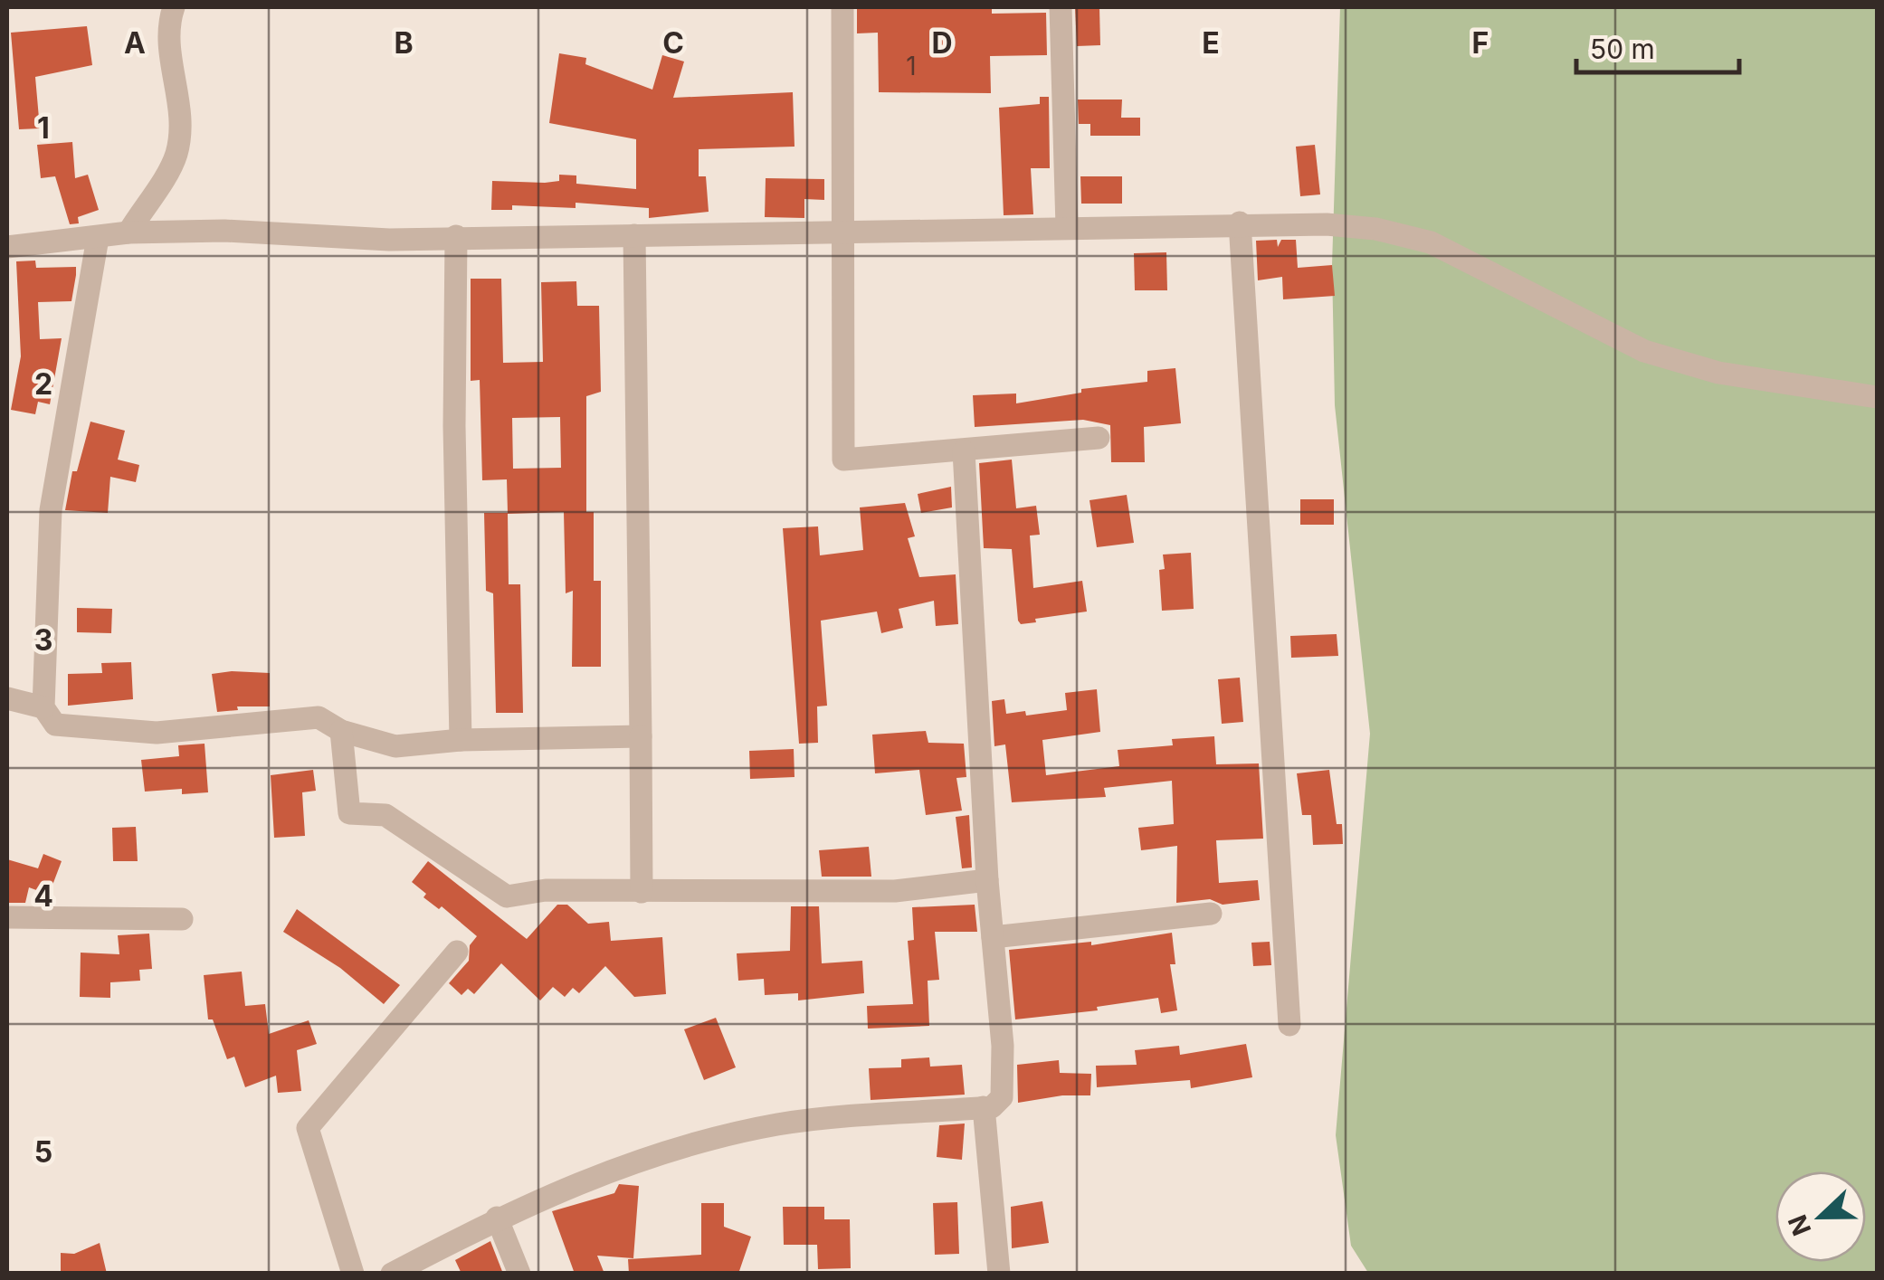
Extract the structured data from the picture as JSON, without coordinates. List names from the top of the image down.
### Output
{
  "house_numbers": ["1"],
  "scale_bar": "50 m",
  "north": "left",
  "grid": {
    "columns": [
      "A",
      "B",
      "C",
      "D",
      "E",
      "F"
    ],
    "rows": [
      "1",
      "2",
      "3",
      "4",
      "5"
    ]
  }
}
